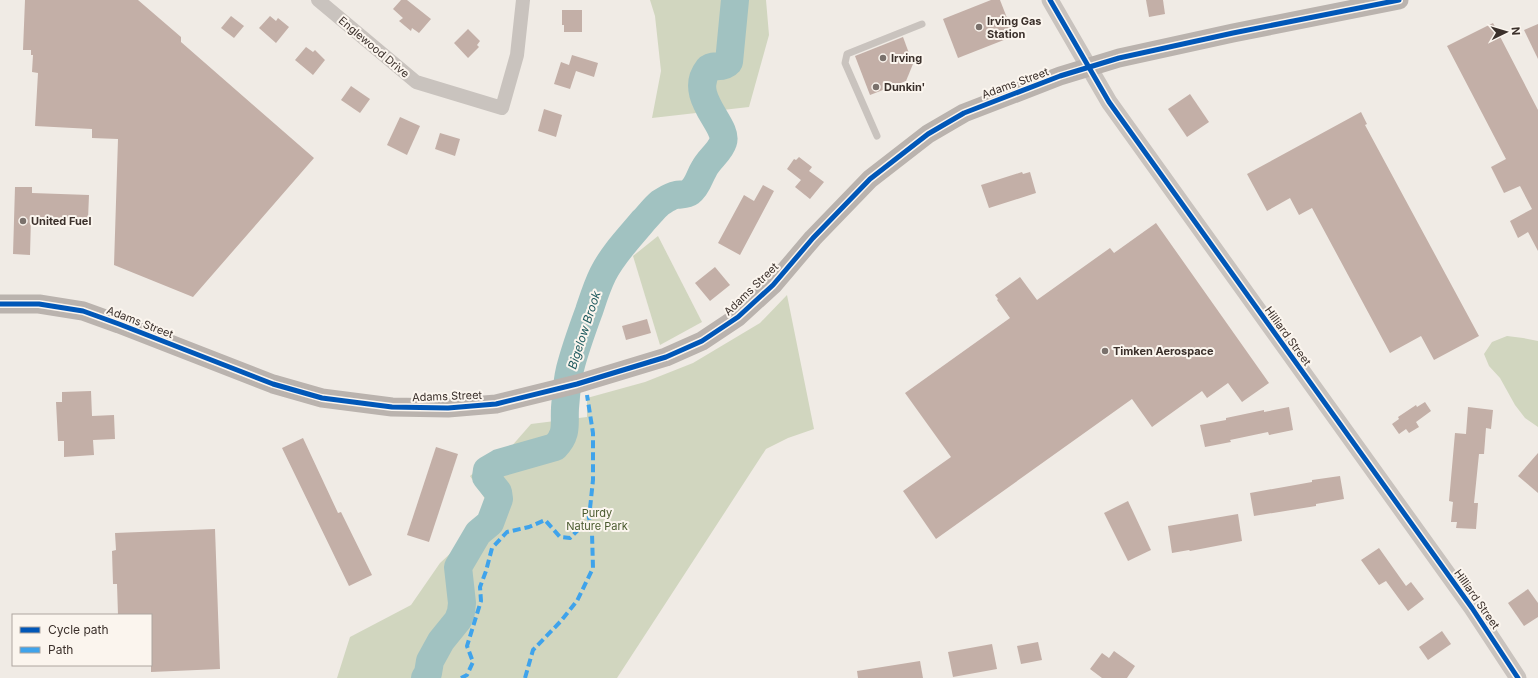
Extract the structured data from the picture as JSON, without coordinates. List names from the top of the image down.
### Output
{
  "streets": {
    "main road": ["Adams Street"],
    "street": ["Englewood Drive", "Hilliard Street"]
  },
  "crossings": [
    ["Adams Street", "Hilliard Street"]
  ],
  "water": ["Bigelow Brook"],
  "parks": ["Purdy Nature Park"],
  "places": [
    "Irving Gas Station",
    "Irving",
    "Dunkin'",
    "United Fuel",
    "Timken Aerospace"
  ],
  "legend": ["Cycle path", "Path"],
  "north": "right"
}
